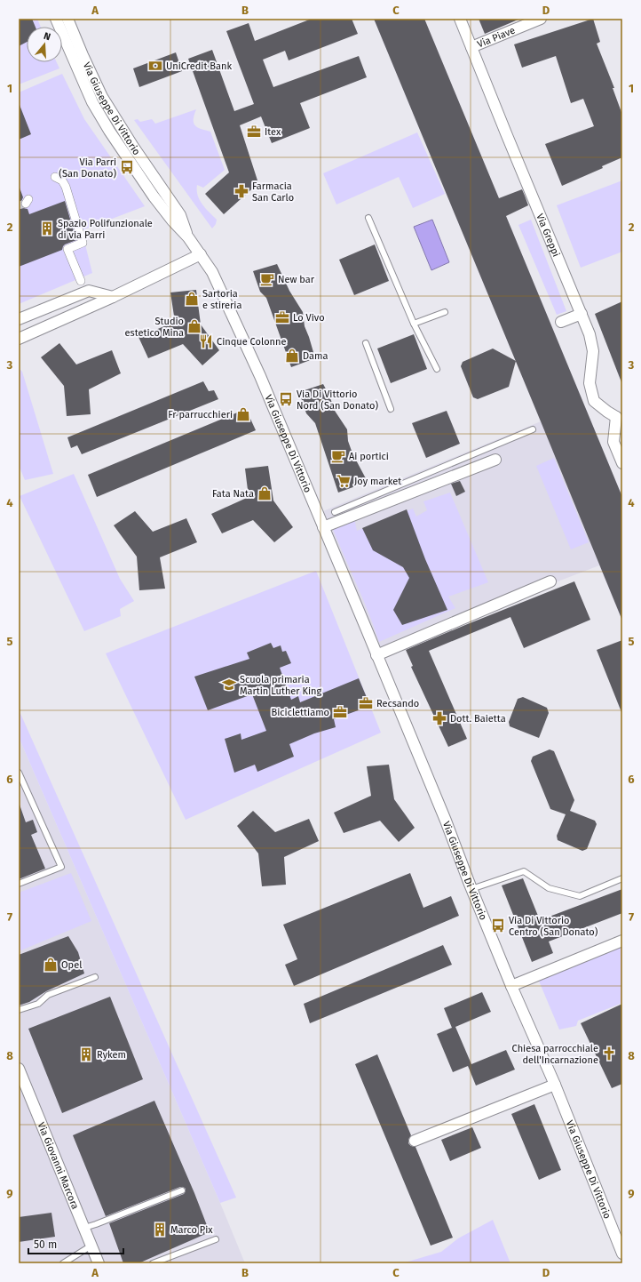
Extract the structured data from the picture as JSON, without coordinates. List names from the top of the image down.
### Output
{
  "streets": {
    "street": [
      "Via Piave",
      "Via Giuseppe Di Vittorio",
      "Via Greppi",
      "Via Giovanni Marcora"
    ]
  },
  "crossings": [
    ["Via Piave", "Via Greppi"]
  ],
  "places": {
    "bank": ["UniCredit Bank"],
    "office": [
      "Itex",
      "Lo Vivo",
      "Recsando",
      "Biciclettiamo"
    ],
    "bus stop": ["Via Parri (San Donato)", "Via Di Vittorio Nord (San Donato)", "Via Di Vittorio Centro (San Donato)"],
    "pharmacy": ["Farmacia San Carlo", "Dott. Baietta"],
    "building": ["Spazio Polifunzionale di via Parri", "Rykem", "Marco Pix"],
    "cafe": ["New bar", "Ai portici"],
    "shop": [
      "Sartoria e stireria",
      "Studio estetico Mina",
      "Dama",
      "Fr parrucchieri",
      "Fata Nata",
      "Opel"
    ],
    "restaurant": ["Cinque Colonne"],
    "supermarket": ["Joy market"],
    "school or university": ["Scuola primaria Martin Luther King"],
    "church": ["Chiesa parrocchiale dell'Incarnazione"]
  },
  "scale_bar": "50 m",
  "north": "top",
  "grid": {
    "columns": [
      "A",
      "B",
      "C",
      "D"
    ],
    "rows": [
      "1",
      "2",
      "3",
      "4",
      "5",
      "6",
      "7",
      "8",
      "9"
    ]
  }
}
